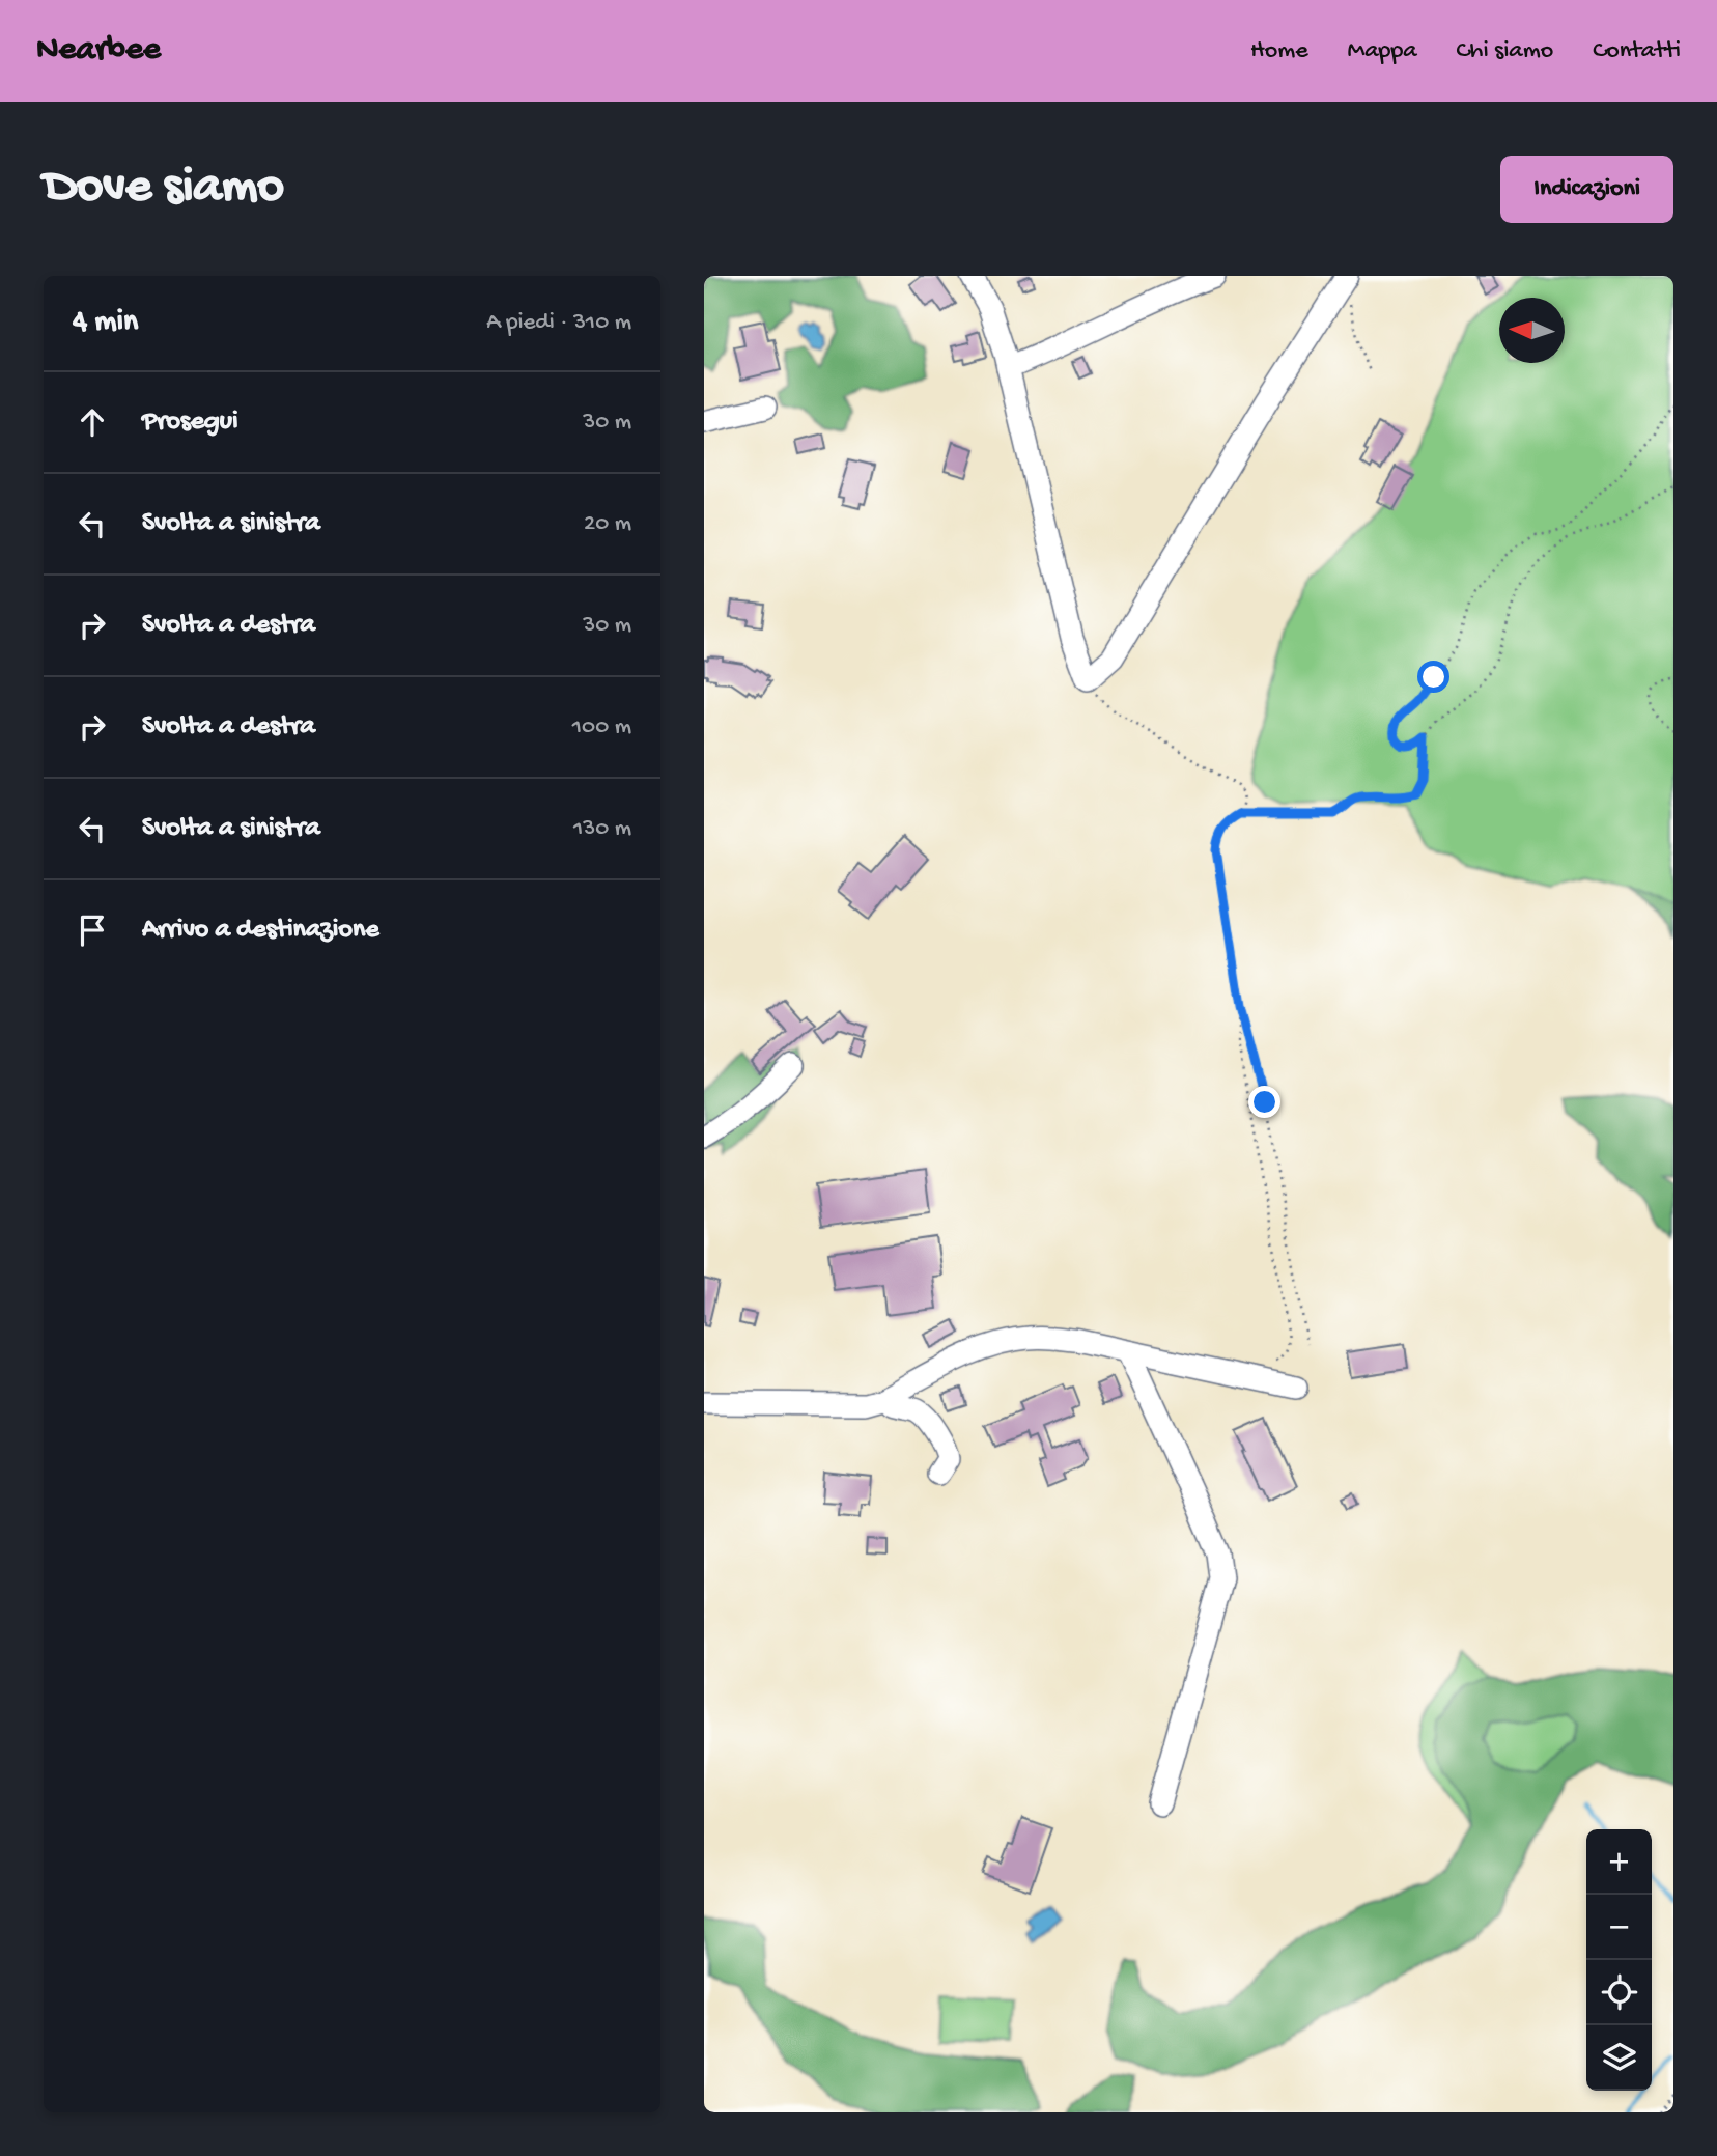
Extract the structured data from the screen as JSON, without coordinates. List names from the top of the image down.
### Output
{
  "north": "left",
  "page": {
    "header": "Nearbee",
    "nav": [
      "Home",
      "Mappa",
      "Chi siamo",
      "Contatti"
    ],
    "buttons": "Indicazioni",
    "title": "Dove siamo",
    "heading": ["4 min", "A piedi · 310 m"],
    "list": [
      ["Prosegui", "30 m"],
      ["Svolta a sinistra", "20 m"],
      ["Svolta a destra", "30 m"],
      ["Svolta a destra", "100 m"],
      ["Svolta a sinistra", "130 m"],
      "Arrivo a destinazione"
    ],
    "map_buttons": ["+", "−"]
  }
}
